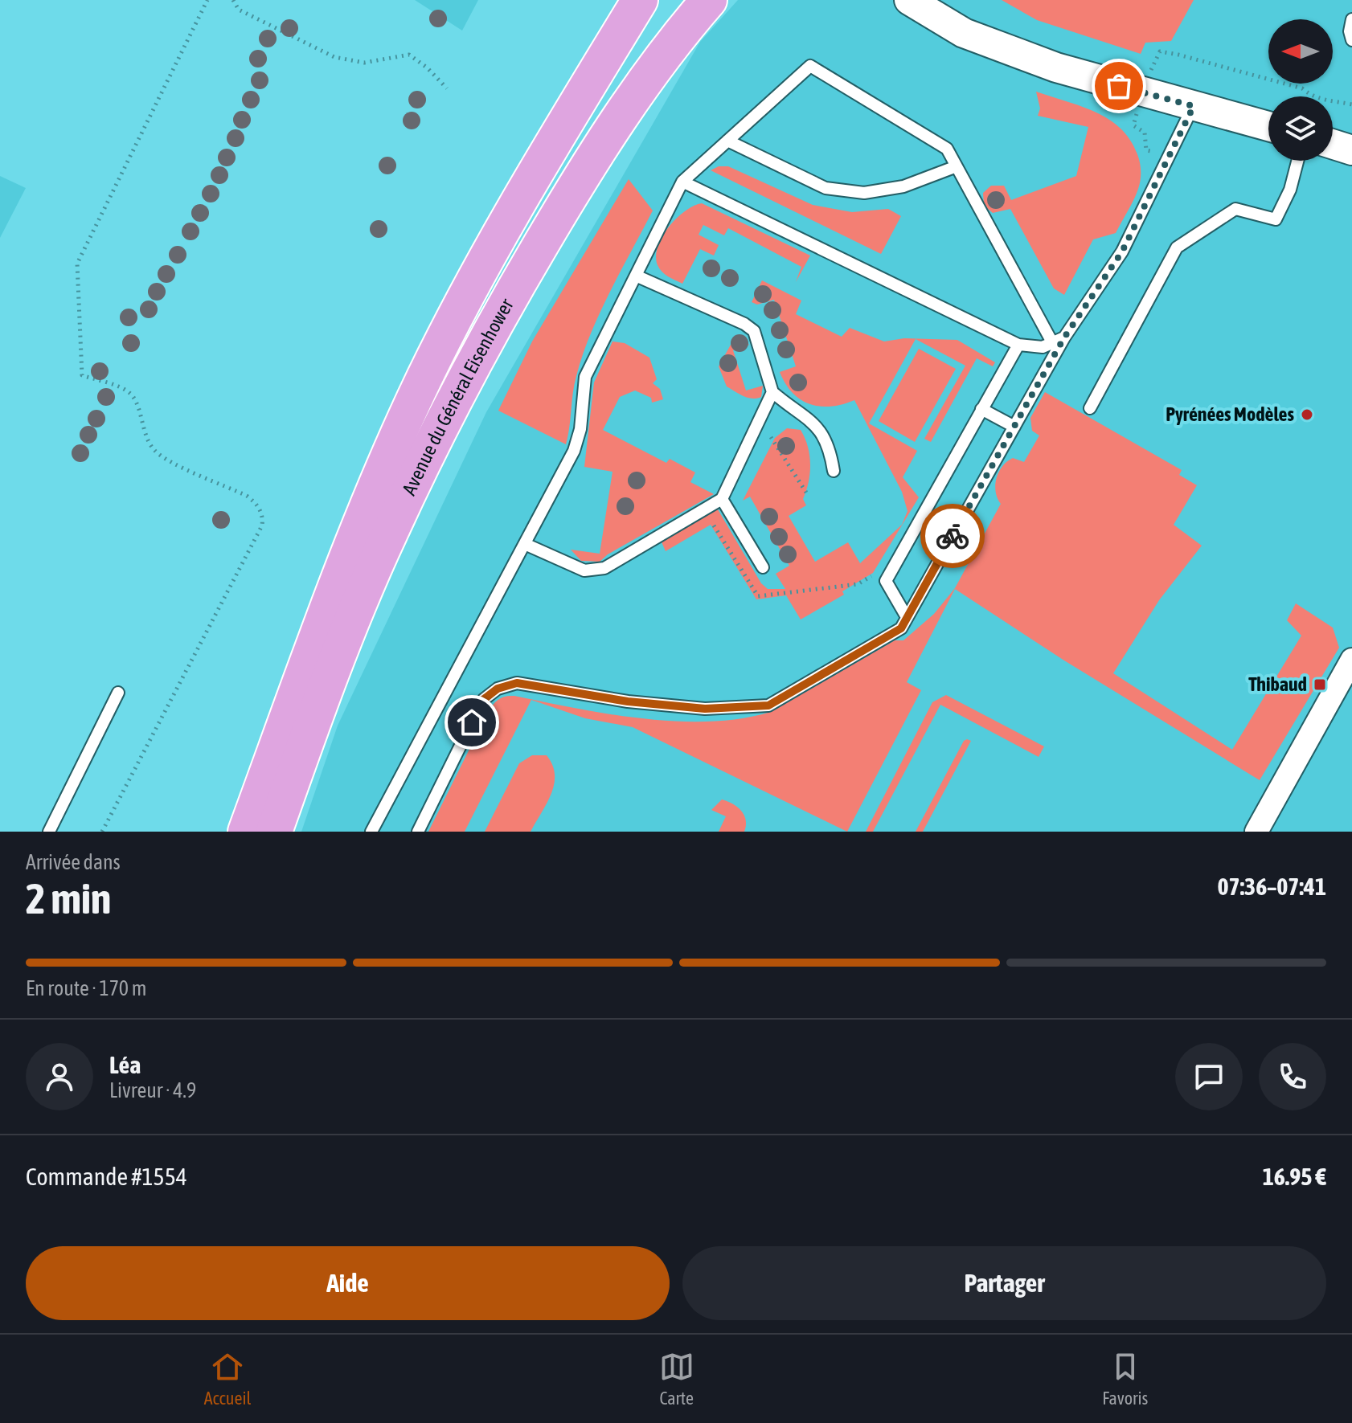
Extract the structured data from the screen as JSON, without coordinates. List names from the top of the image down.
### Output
{
  "streets": {
    "main road": ["Avenue du Général Eisenhower"]
  },
  "places": {
    "other": ["Pyrénées Modèles"],
    "transit": ["Thibaud"]
  },
  "north": "left",
  "page": {
    "heading": ["2 min", "Arrivée dans", "07:36–07:41"],
    "panel": [
      "Léa",
      "Livreur · 4.9",
      "Commande #1554",
      "16.95 €"
    ],
    "bar": "En route · 170 m",
    "buttons": ["Aide", "Partager"],
    "tabs": ["Accueil", "Carte", "Favoris"]
  }
}
